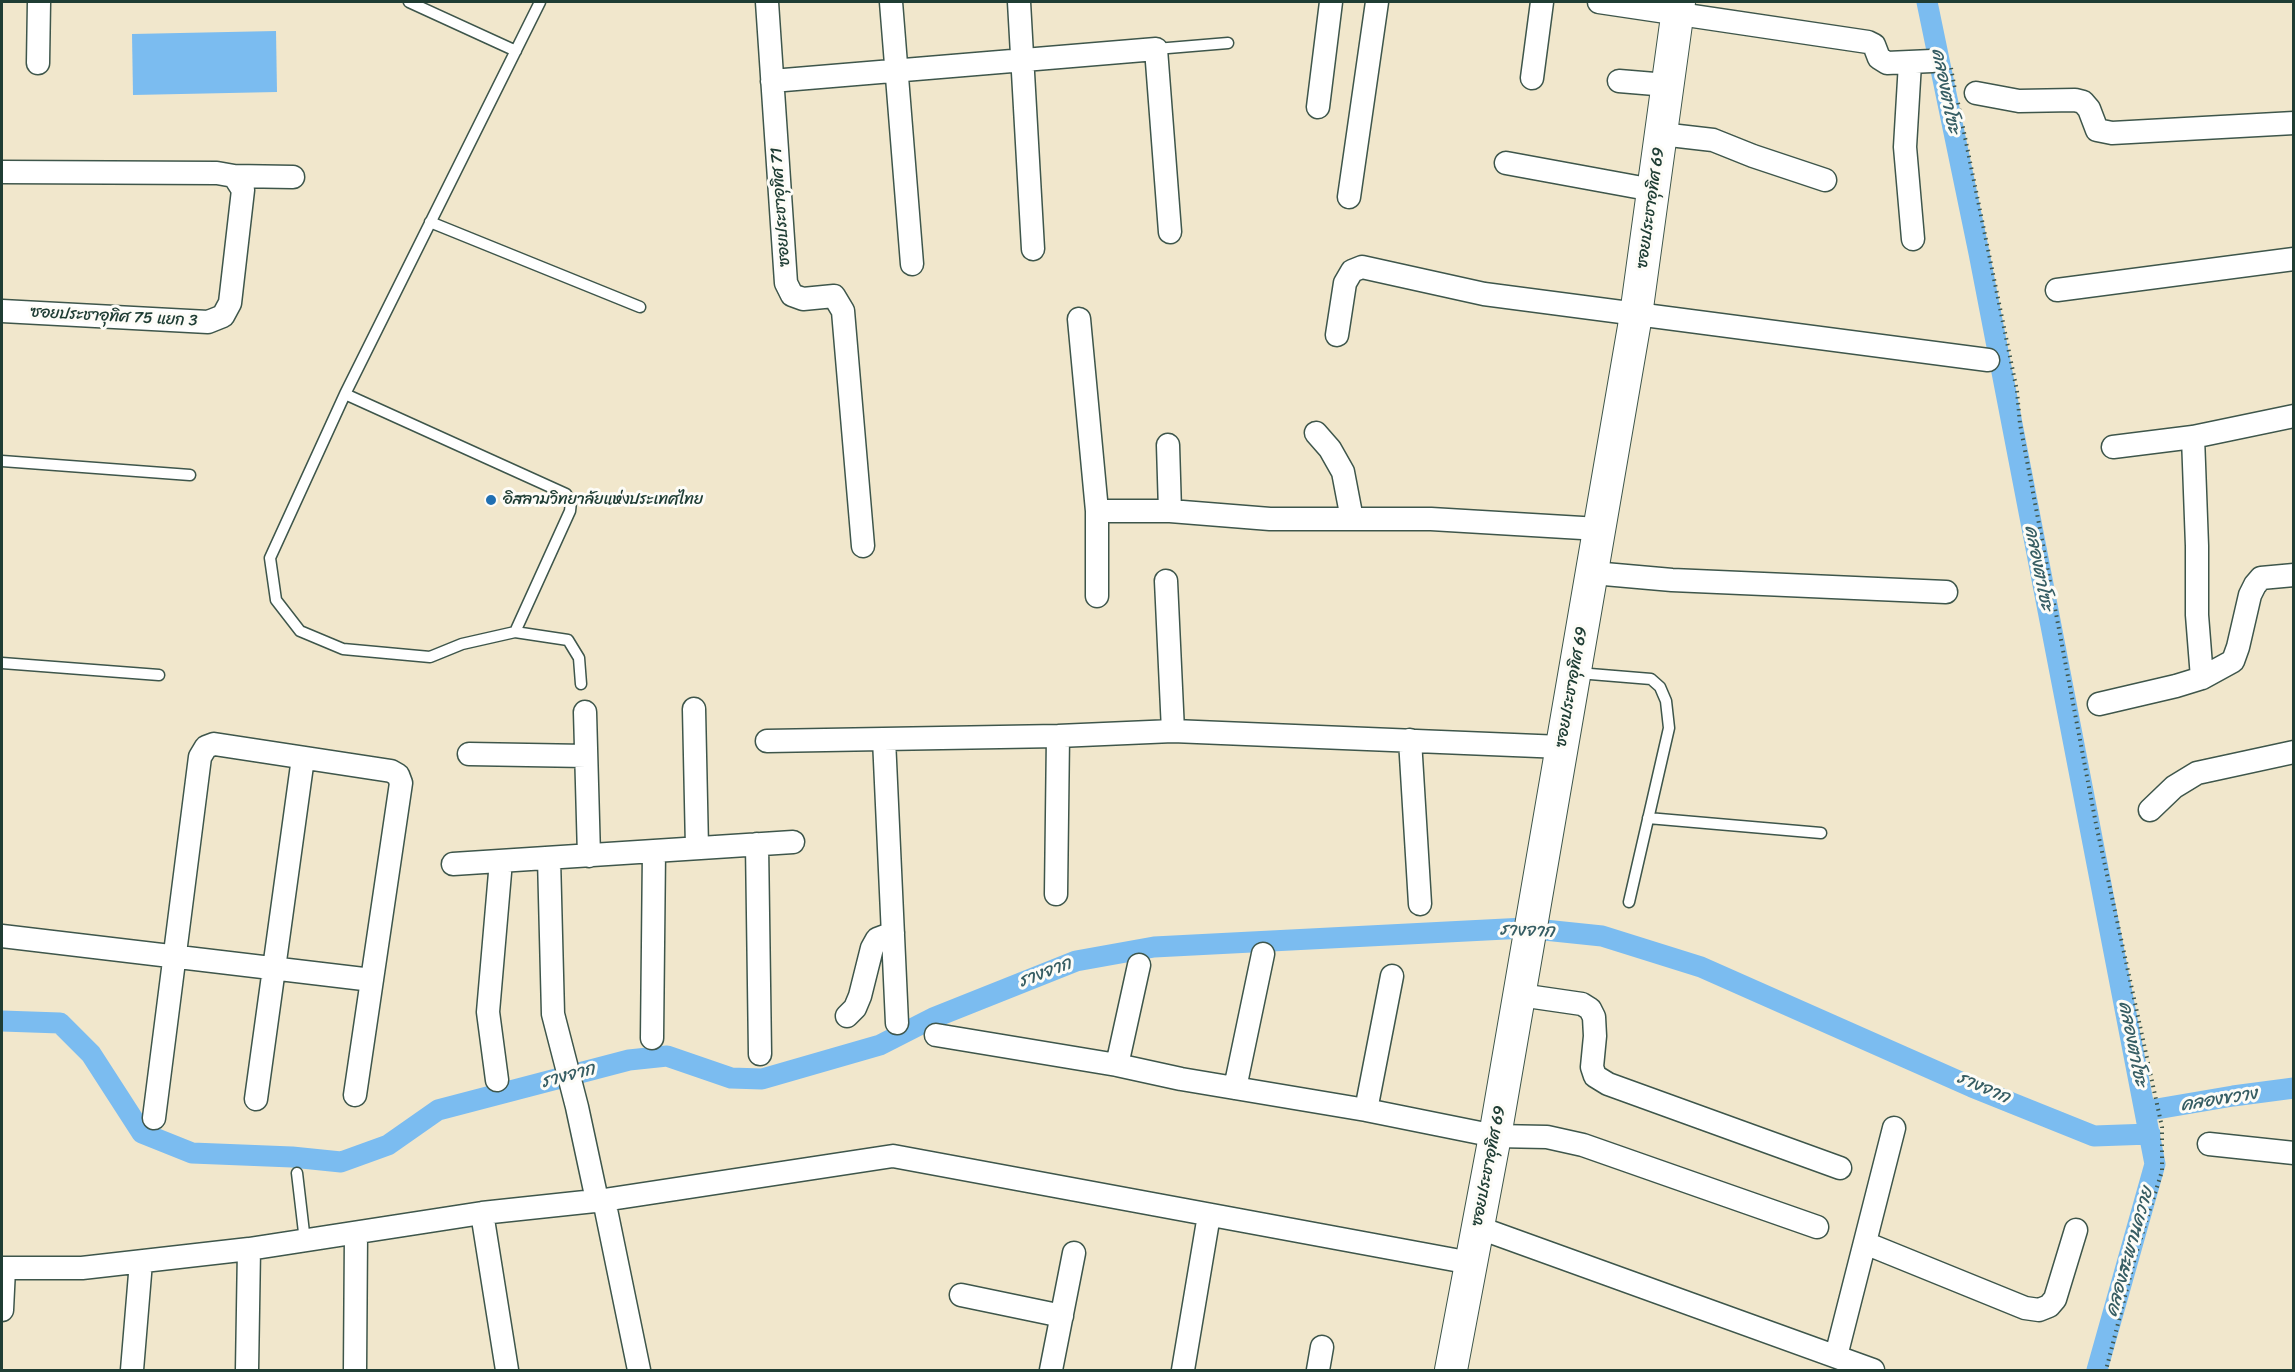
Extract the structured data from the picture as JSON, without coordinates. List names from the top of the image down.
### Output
{
  "streets": {
    "street": ["ซอยประชาอุทิศ 71", "ซอยประชาอุทิศ 69", "ซอยประชาอุทิศ 75 แยก 3"]
  },
  "water": [
    "คลองตาโซะ",
    "รางจาก",
    "คลองขวาง",
    "คลองสะพานควาย"
  ],
  "places": ["อิสลามวิทยาลัยแห่งประเทศไทย"]
}
